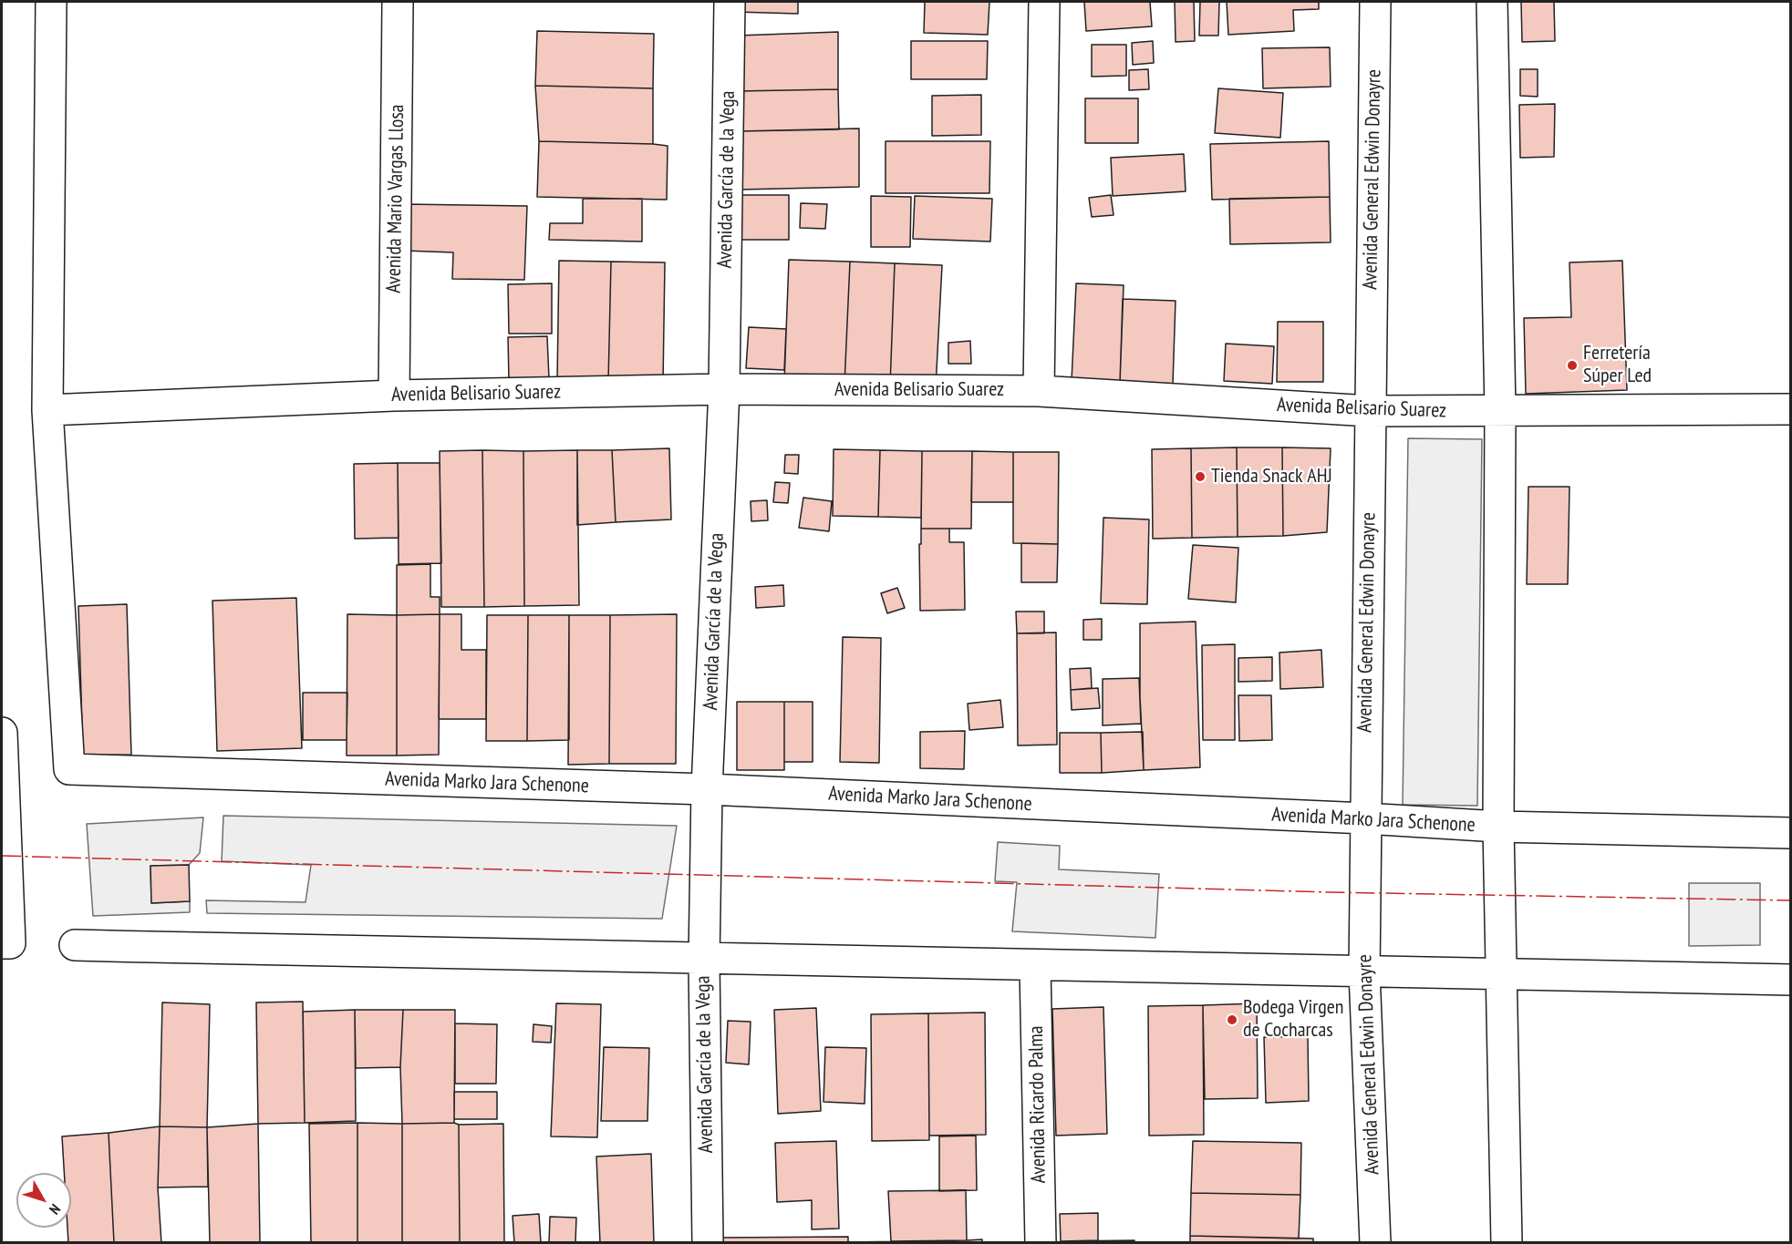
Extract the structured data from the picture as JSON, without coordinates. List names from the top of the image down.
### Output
{
  "streets": {
    "street": [
      "Avenida García de la Vega",
      "Avenida General Edwin Donayre",
      "Avenida Mario Vargas Llosa",
      "Avenida Belisario Suarez",
      "Avenida Marko Jara Schenone",
      "Avenida Ricardo Palma"
    ]
  },
  "crossings": [
    ["Avenida García de la Vega", "Avenida Belisario Suarez"],
    ["Avenida García de la Vega", "Avenida Marko Jara Schenone"],
    ["Avenida General Edwin Donayre", "Avenida Belisario Suarez"],
    ["Avenida General Edwin Donayre", "Avenida Marko Jara Schenone"],
    ["Avenida Mario Vargas Llosa", "Avenida Belisario Suarez"],
    ["Avenida Belisario Suarez", "Avenida Marko Jara Schenone"]
  ],
  "places": ["Ferretería Súper Led", "Tienda Snack AHJ", "Bodega Virgen de Cocharcas"],
  "north": "bottom right"
}
